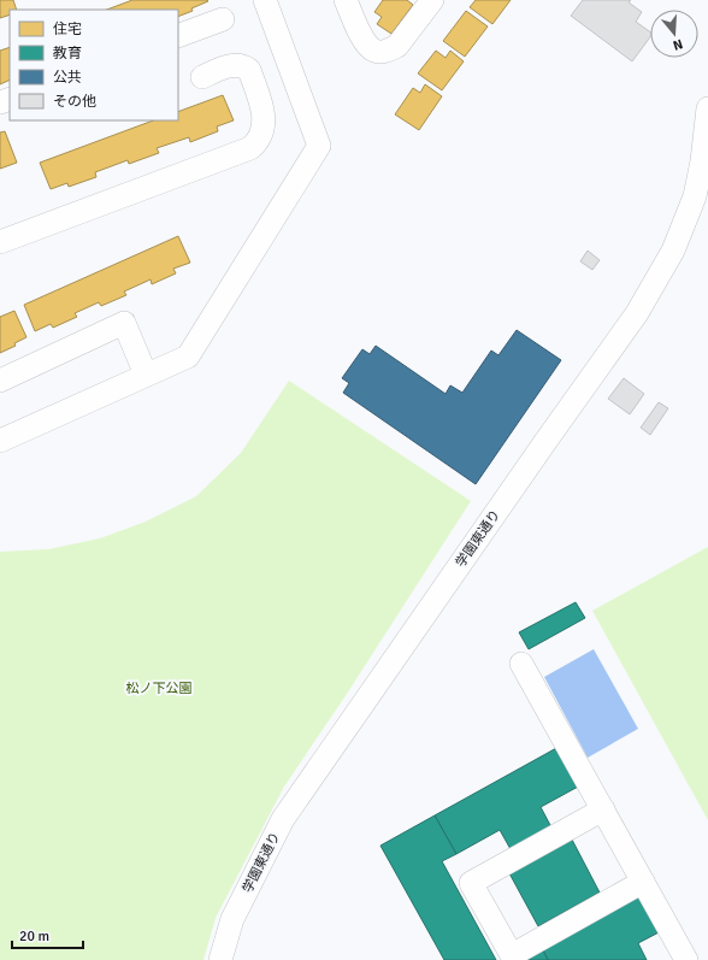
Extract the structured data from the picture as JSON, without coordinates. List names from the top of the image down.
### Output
{
  "streets": {
    "street": ["学園東通り"]
  },
  "parks": ["松ノ下公園"],
  "legend": [
    "住宅",
    "教育",
    "公共",
    "その他"
  ],
  "scale_bar": "20 m",
  "north": "bottom"
}
